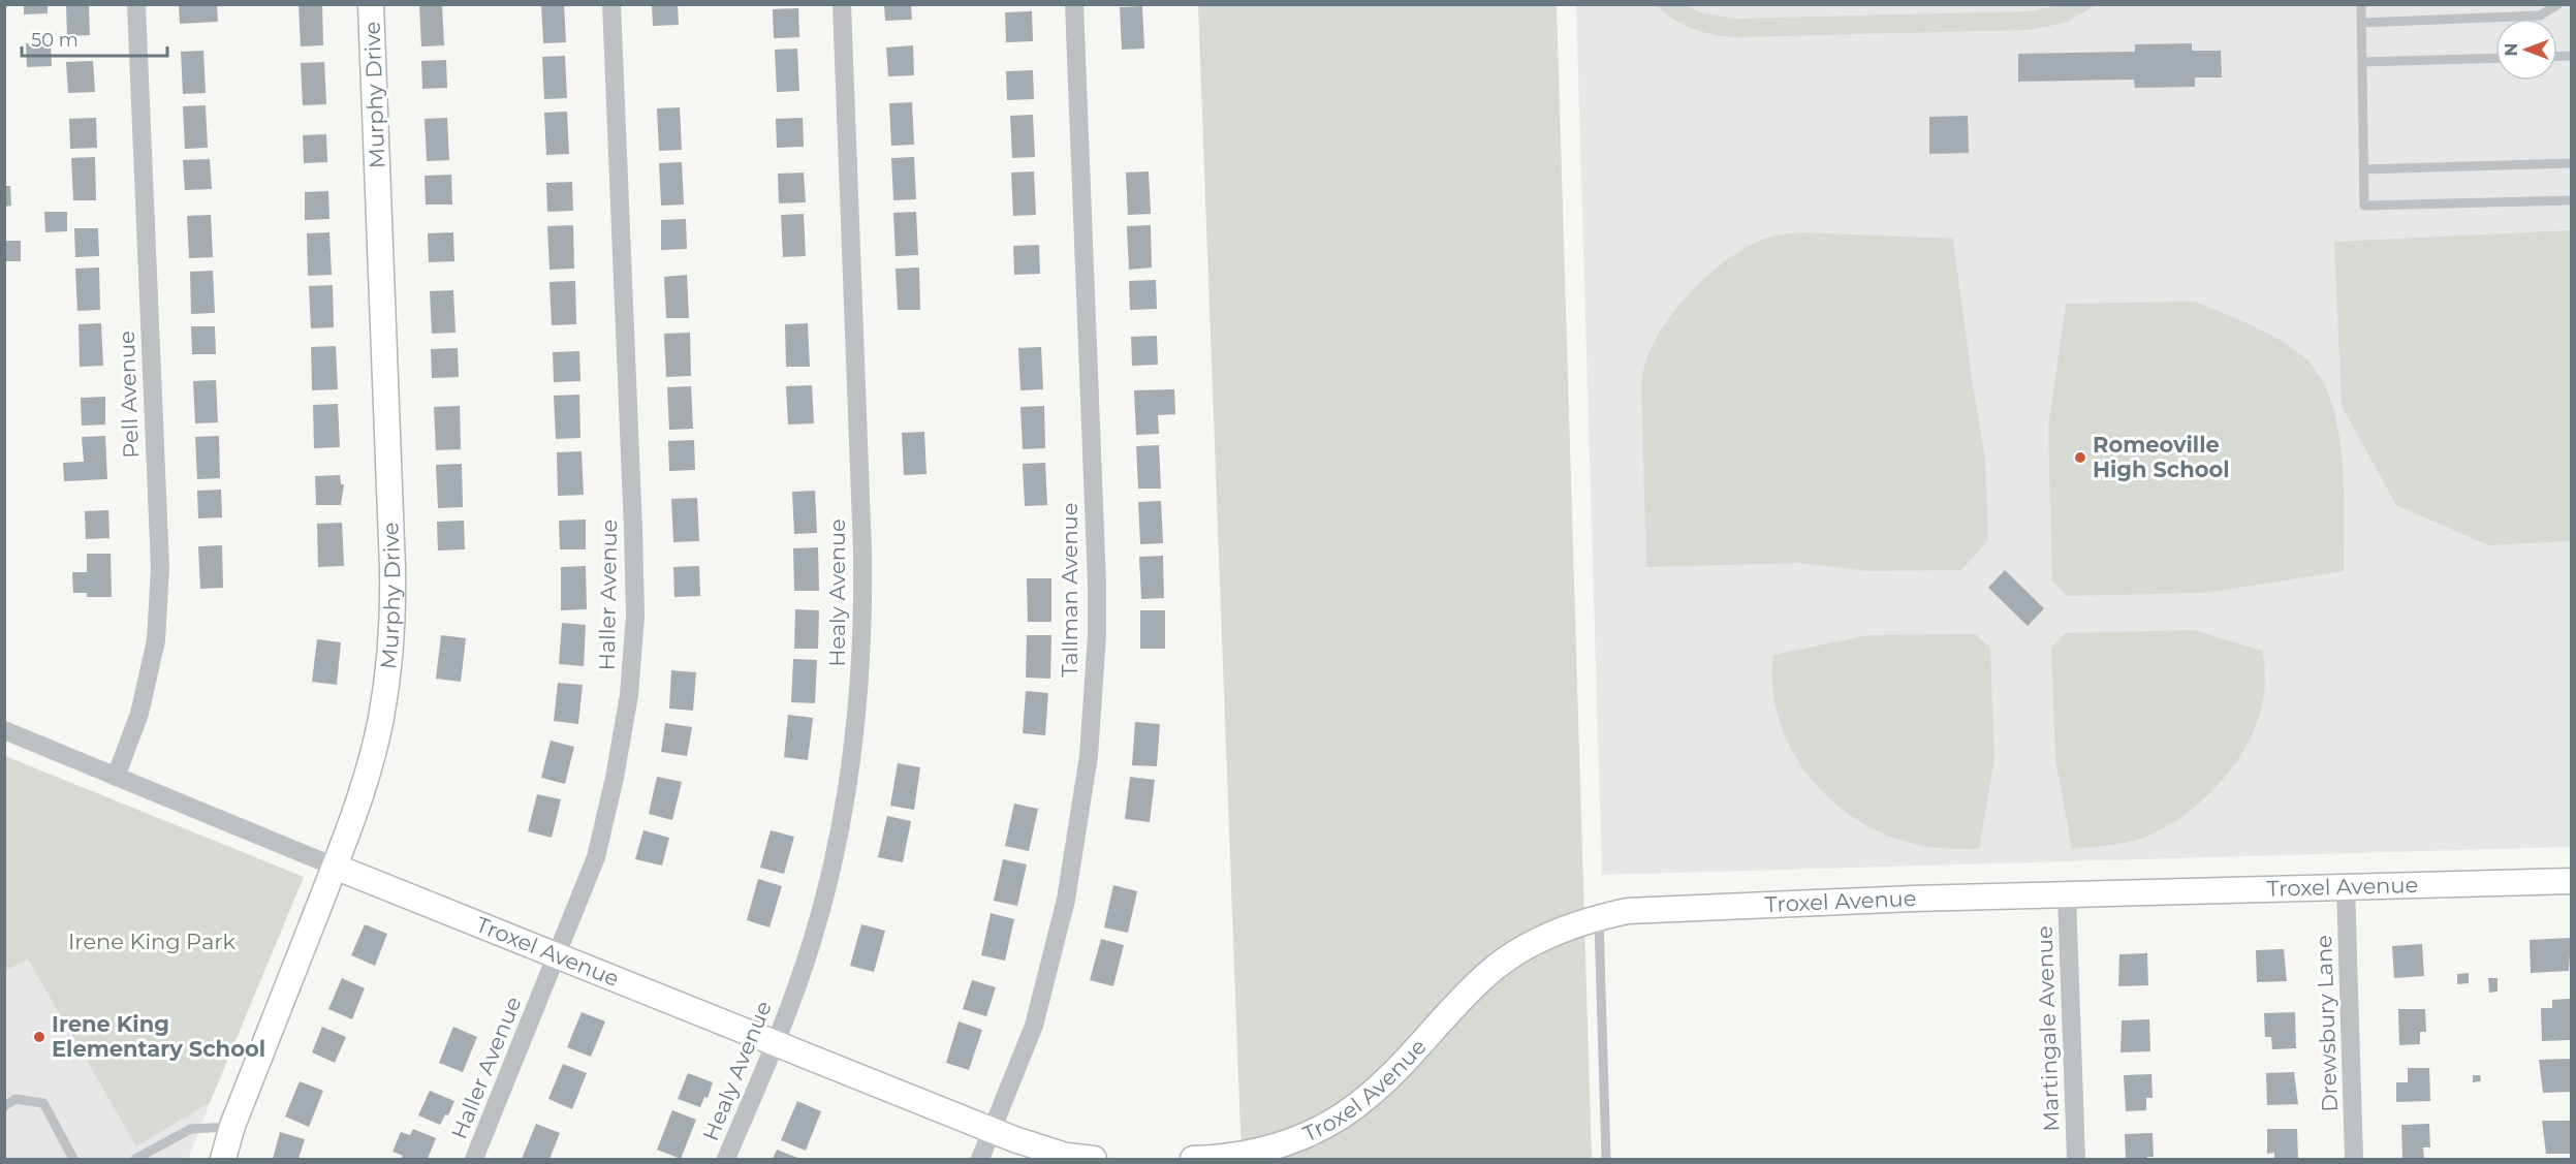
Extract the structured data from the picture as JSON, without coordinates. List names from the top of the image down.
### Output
{
  "streets": {
    "street": [
      "Murphy Drive",
      "Pell Avenue",
      "Tallman Avenue",
      "Healy Avenue",
      "Haller Avenue",
      "Troxel Avenue",
      "Drewsbury Lane",
      "Martingale Avenue"
    ]
  },
  "crossings": [
    ["Murphy Drive", "Troxel Avenue"],
    ["Pell Avenue", "Troxel Avenue"],
    ["Tallman Avenue", "Troxel Avenue"],
    ["Healy Avenue", "Troxel Avenue"],
    ["Haller Avenue", "Troxel Avenue"],
    ["Troxel Avenue", "Drewsbury Lane"],
    ["Troxel Avenue", "Martingale Avenue"]
  ],
  "parks": ["Irene King Park"],
  "places": ["Romeoville High School", "Irene King Elementary School"],
  "scale_bar": "50 m",
  "north": "left"
}
